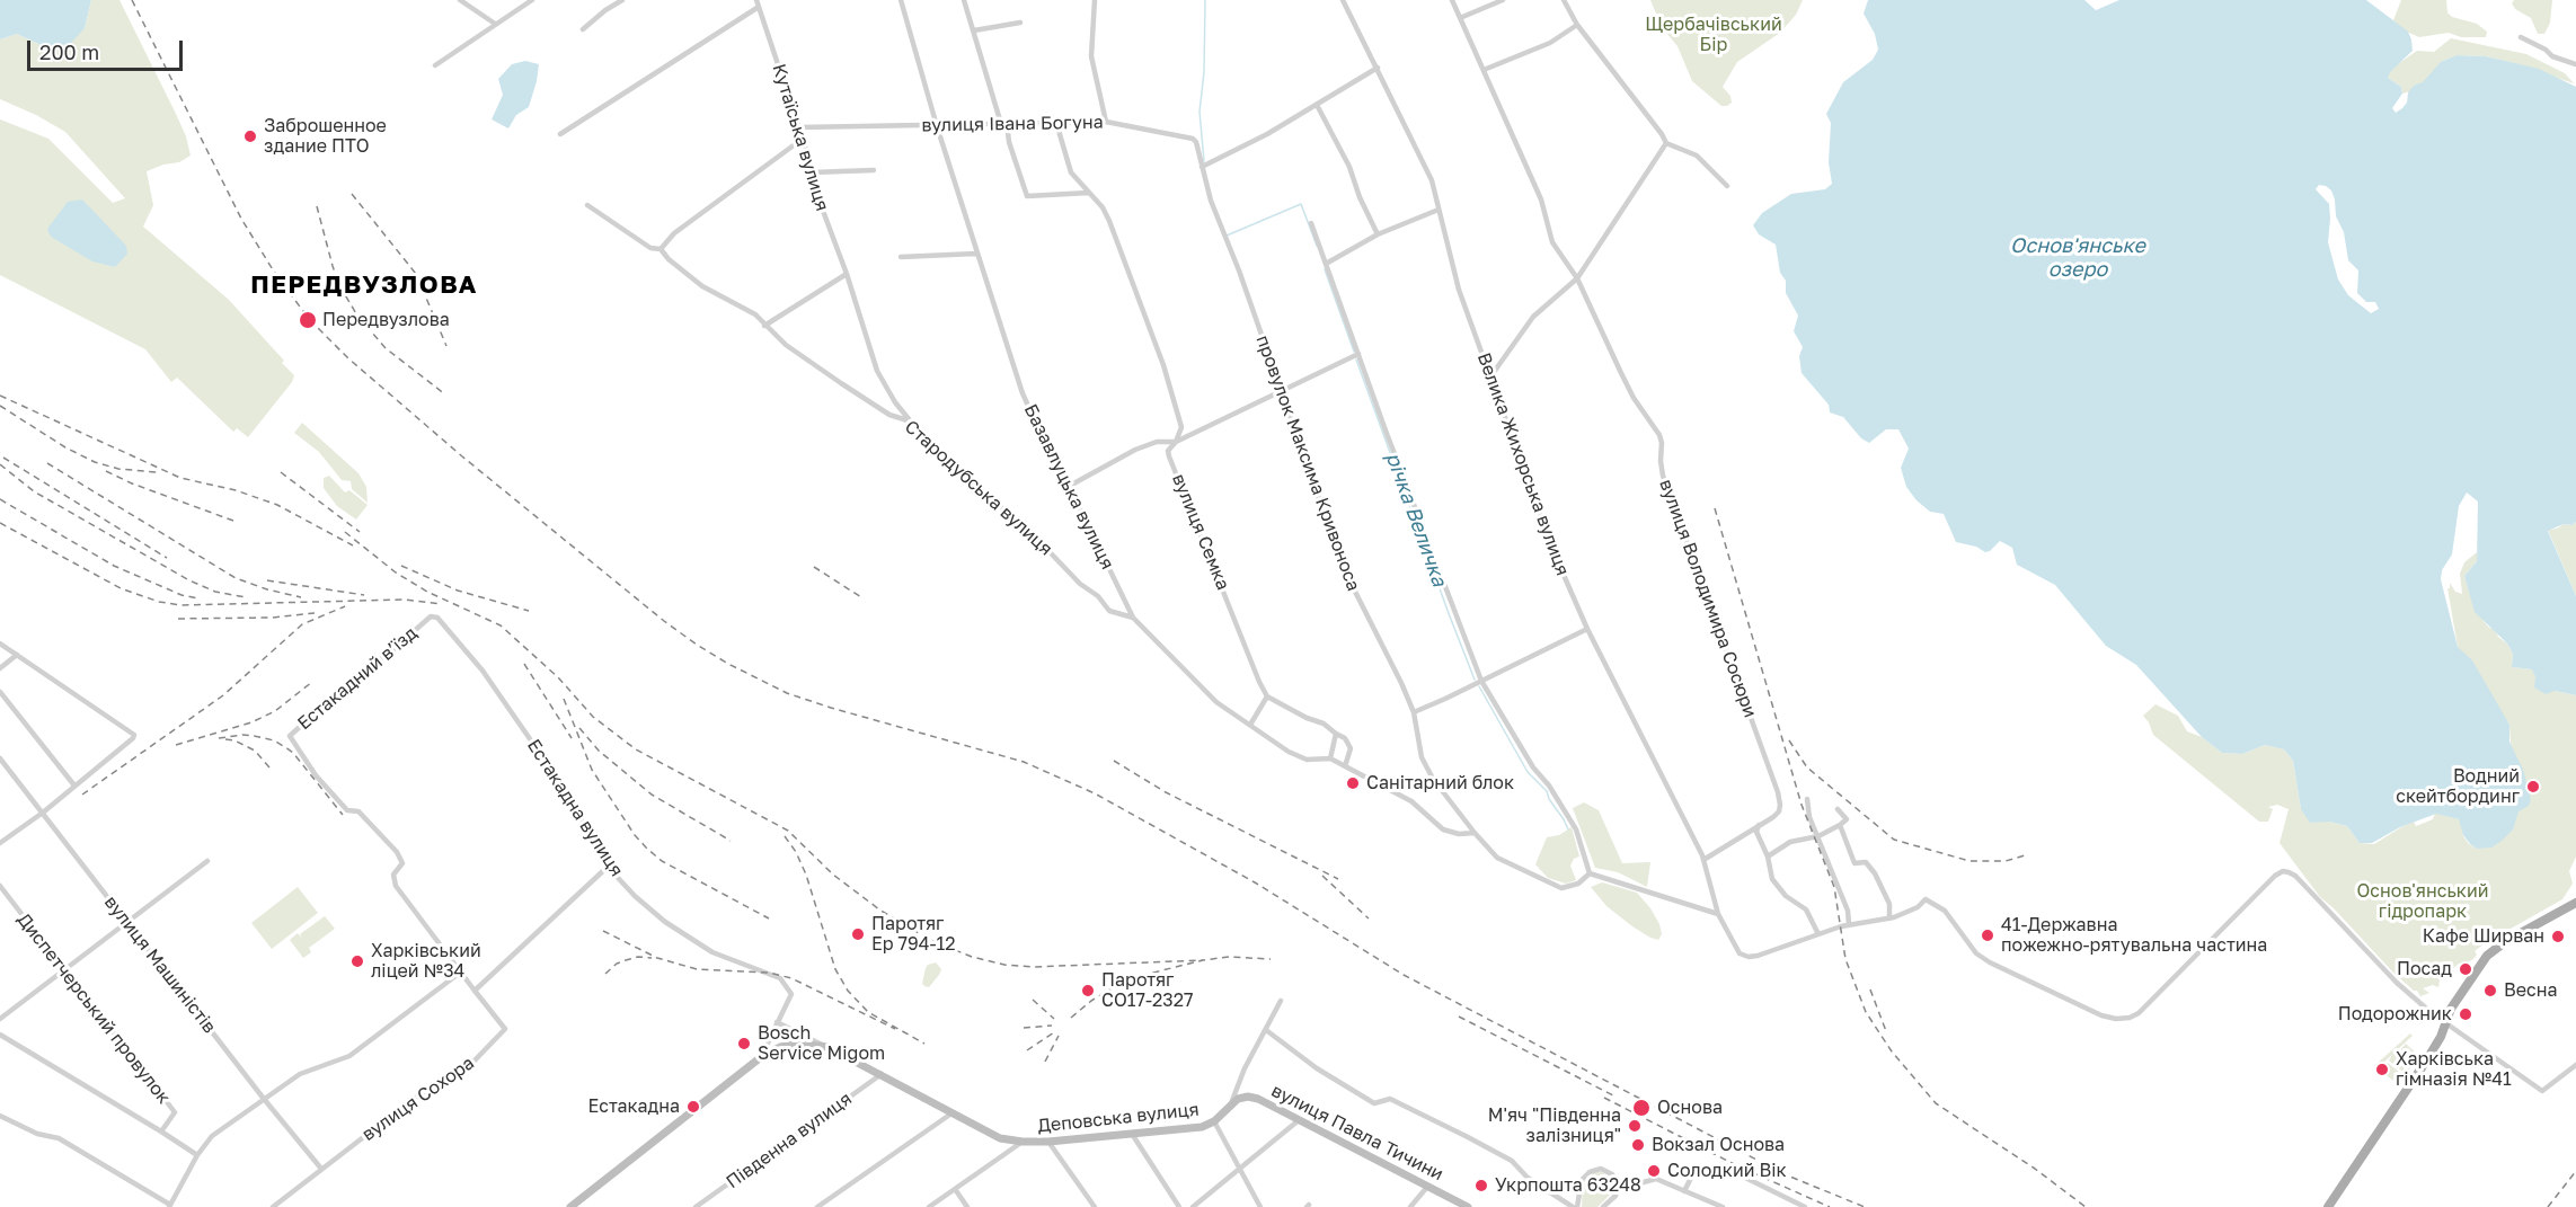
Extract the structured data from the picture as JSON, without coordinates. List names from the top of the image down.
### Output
{
  "streets": {
    "main road": ["Деповська вулиця", "вулиця Павла Тичини"],
    "street": [
      "вулиця Івана Богуна",
      "Кутаїська вулиця",
      "провулок Максима Кривоноса",
      "Велика Жихорська вулиця",
      "Базавлуцька вулиця",
      "Стародубська вулиця",
      "вулиця Семка",
      "вулиця Володимира Сосюри",
      "Естакадний в’їзд",
      "Естакадна вулиця",
      "вулиця Машиністів",
      "Диспетчерський провулок",
      "вулиця Сохора",
      "Південна вулиця"
    ]
  },
  "crossings": [
    ["вулиця Івана Богуна", "Кутаїська вулиця"],
    ["вулиця Івана Богуна", "провулок Максима Кривоноса"],
    ["вулиця Івана Богуна", "Базавлуцька вулиця"],
    ["вулиця Івана Богуна", "вулиця Семка"],
    ["Кутаїська вулиця", "Стародубська вулиця"],
    ["Базавлуцька вулиця", "Стародубська вулиця"],
    ["Естакадний в’їзд", "Естакадна вулиця"],
    ["Естакадний в’їзд", "вулиця Сохора"],
    ["вулиця Машиністів", "вулиця Сохора"],
    ["Деповська вулиця", "вулиця Павла Тичини"],
    ["Деповська вулиця", "Південна вулиця"]
  ],
  "districts": ["ПЕРЕДВУЗЛОВА"],
  "water": ["Основ'янське озеро", "річка Величка"],
  "parks": ["Щербачівський Бір", "Основ'янський гідропарк"],
  "places": [
    "Заброшенное здание ПТО",
    "Передвузлова",
    "Санітарний блок",
    "Водний скейтбординг",
    "Паротяг Ер 794-12",
    "41-Державна пожежно-рятувальна частина",
    "Кафе Ширван",
    "Харківський ліцей №34",
    "Посад",
    "Паротяг СО17-2327",
    "Весна",
    "Подорожник",
    "Bosch Service Migom",
    "Харківська гімназія №41",
    "Естакадна",
    "Основа",
    "М'яч \"Південна залізниця\"",
    "Вокзал Основа",
    "Солодкий Вік",
    "Укрпошта 63248"
  ],
  "scale_bar": "200 m"
}
